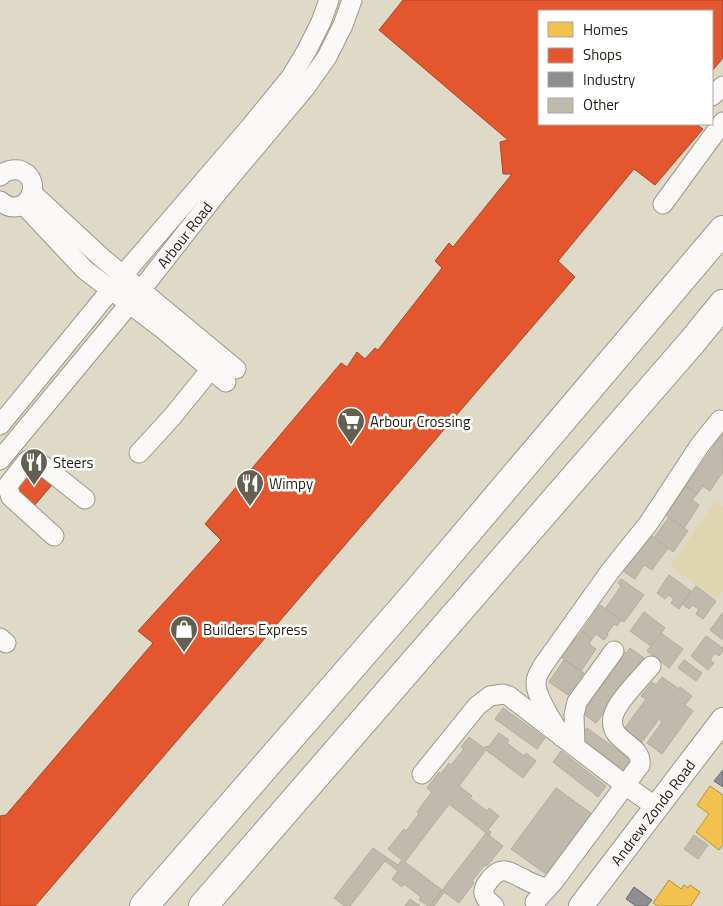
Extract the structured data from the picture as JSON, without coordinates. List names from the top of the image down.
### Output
{
  "streets": {
    "main road": ["Andrew Zondo Road"],
    "street": ["Arbour Road"]
  },
  "places": {
    "supermarket": ["Arbour Crossing"],
    "restaurant": ["Steers", "Wimpy"],
    "shop": ["Builders Express"]
  },
  "legend": [
    "Homes",
    "Shops",
    "Industry",
    "Other"
  ]
}
